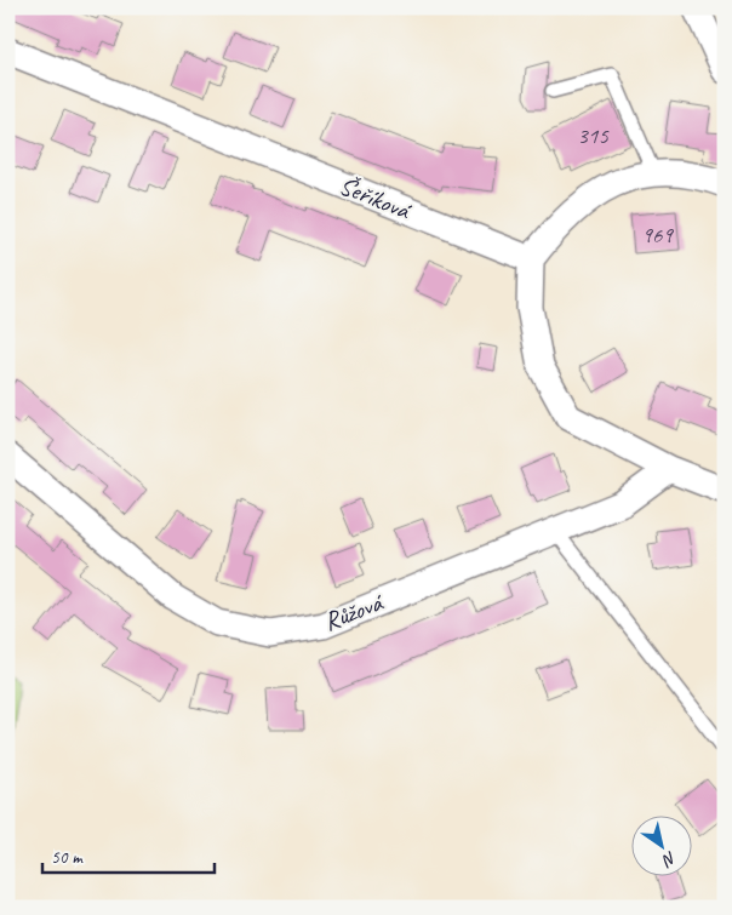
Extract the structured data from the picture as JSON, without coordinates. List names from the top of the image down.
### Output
{
  "streets": {
    "street": ["Šeříková", "Růžová"]
  },
  "house_numbers": ["315", "969"],
  "scale_bar": "50 m",
  "north": "bottom right"
}
